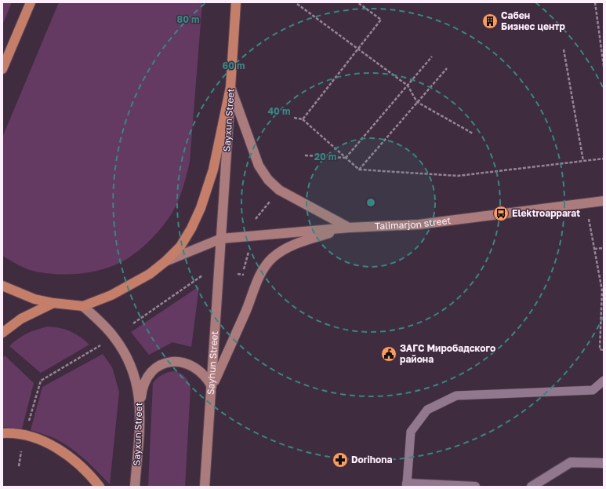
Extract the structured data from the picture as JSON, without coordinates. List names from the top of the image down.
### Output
{
  "streets": {
    "main road": ["Sayxun Street", "Talimarjon street", "Sayhun Street"]
  },
  "crossings": [
    ["Sayxun Street", "Talimarjon street"],
    ["Sayxun Street", "Sayhun Street"],
    ["Talimarjon street", "Sayhun Street"]
  ],
  "places": {
    "building": ["Сабен Бизнес центр"],
    "bus stop": ["Elektroapparat"],
    "public building": ["ЗАГС Миробадского района"],
    "pharmacy": ["Dorihona"]
  },
  "rings": [
    "80 m",
    "60 m",
    "40 m",
    "20 m"
  ]
}
